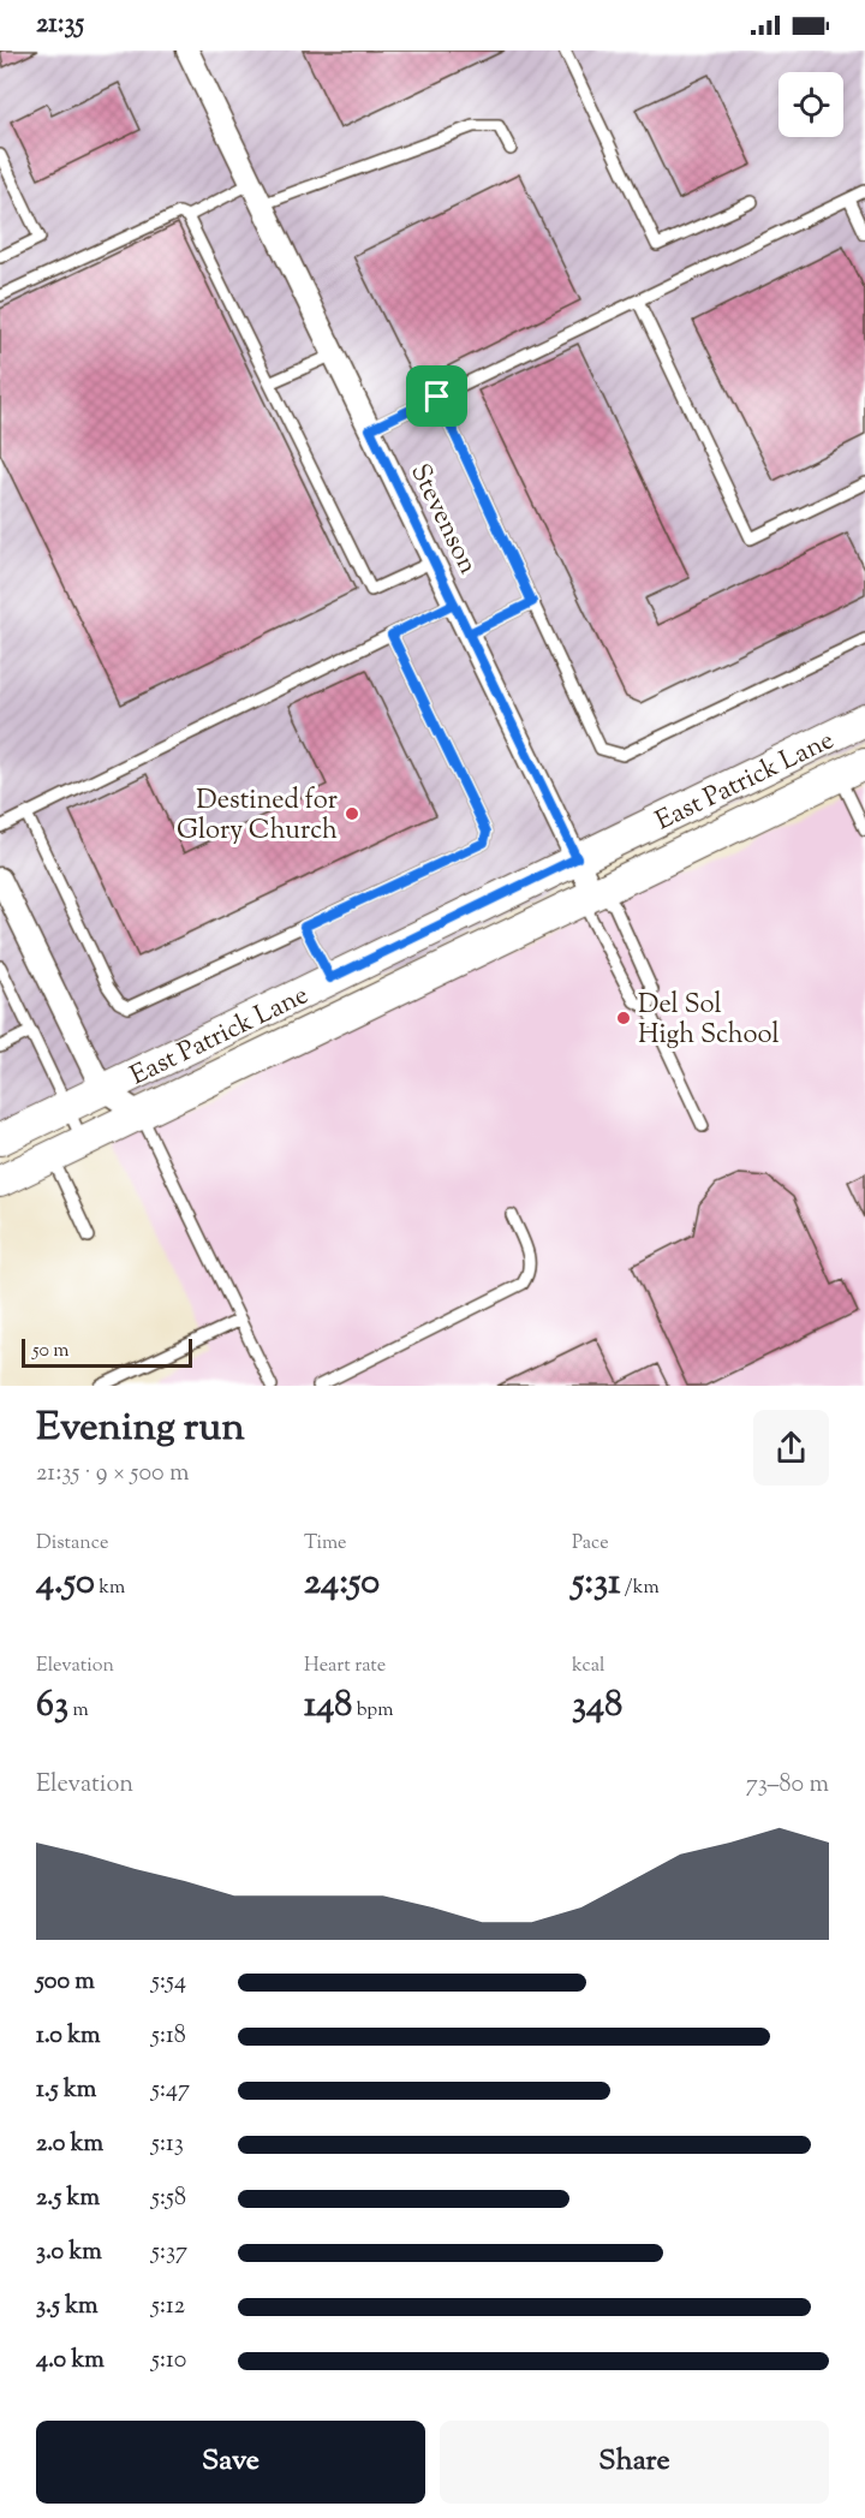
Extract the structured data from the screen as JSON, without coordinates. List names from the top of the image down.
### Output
{
  "streets": {
    "main road": ["East Patrick Lane"],
    "street": ["Stevenson"]
  },
  "crossings": [
    ["Stevenson", "East Patrick Lane"]
  ],
  "places": ["Destined for Glory Church", "Del Sol High School"],
  "scale_bar": "50 m",
  "page": {
    "status": "21:35",
    "scale": "50 m",
    "heading": ["Evening run", "21:35 · 9 × 500 m"],
    "stats": [
      ["Distance", "4.50 km"],
      ["Time", "24:50"],
      ["Pace", "5:31 /km"],
      ["Elevation", "63 m"],
      ["Heart rate", "148 bpm"],
      ["kcal", "348"]
    ],
    "chart": ["Elevation", "73–80 m"],
    "list": [
      {
        "name": "500 m",
        "note": "5:54"
      },
      {
        "name": "1.0 km",
        "note": "5:18"
      },
      {
        "name": "1.5 km",
        "note": "5:47"
      },
      {
        "name": "2.0 km",
        "note": "5:13"
      },
      {
        "name": "2.5 km",
        "note": "5:58"
      },
      {
        "name": "3.0 km",
        "note": "5:37"
      },
      {
        "name": "3.5 km",
        "note": "5:12"
      },
      {
        "name": "4.0 km",
        "note": "5:10"
      }
    ],
    "buttons": ["Save", "Share"]
  }
}
